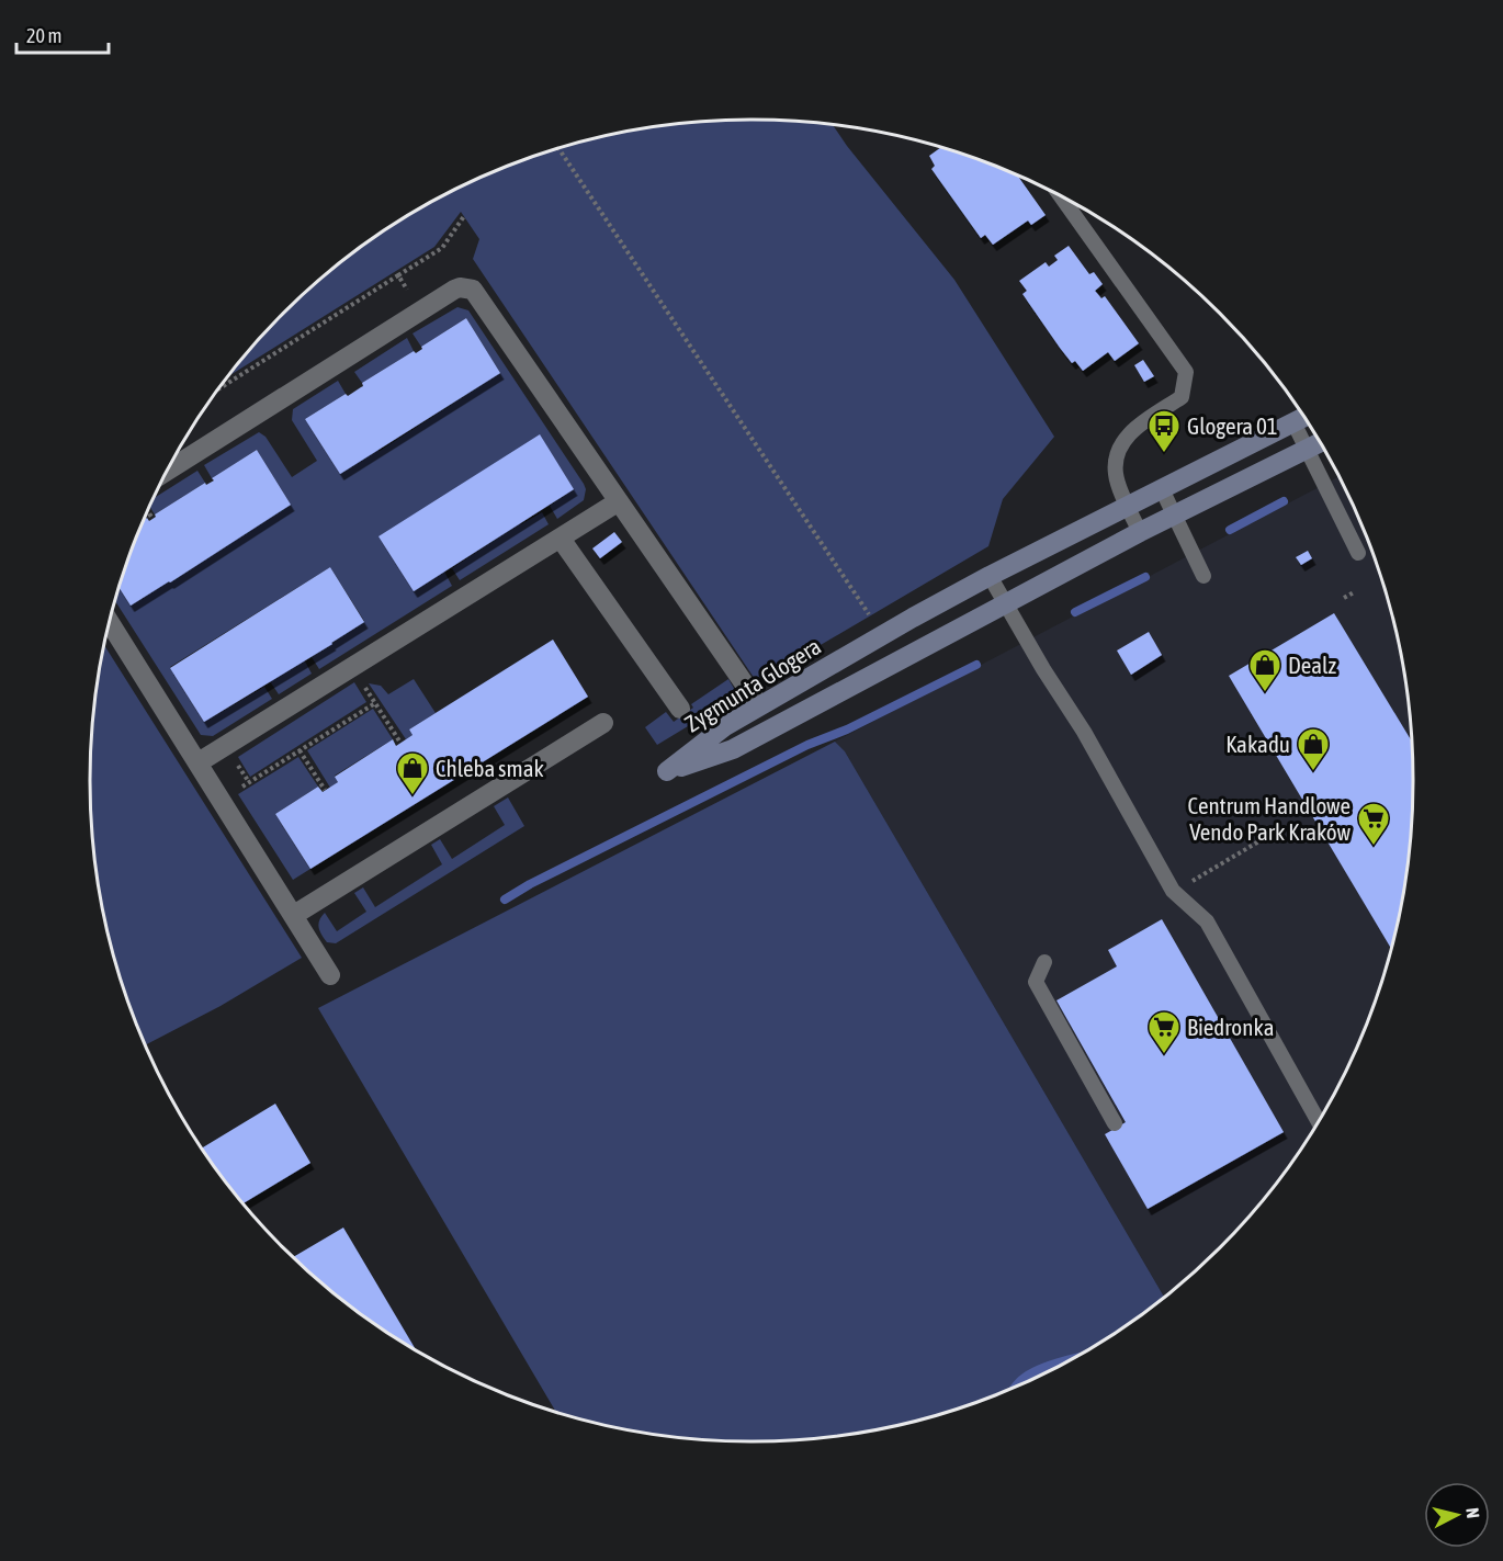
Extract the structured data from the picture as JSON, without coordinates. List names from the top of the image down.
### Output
{
  "streets": {
    "street": ["Zygmunta Glogera"]
  },
  "places": {
    "bus stop": ["Glogera 01"],
    "shop": ["Dealz", "Kakadu", "Chleba smak"],
    "supermarket": ["Centrum Handlowe Vendo Park Kraków", "Biedronka"]
  },
  "scale_bar": "20 m",
  "north": "right"
}
